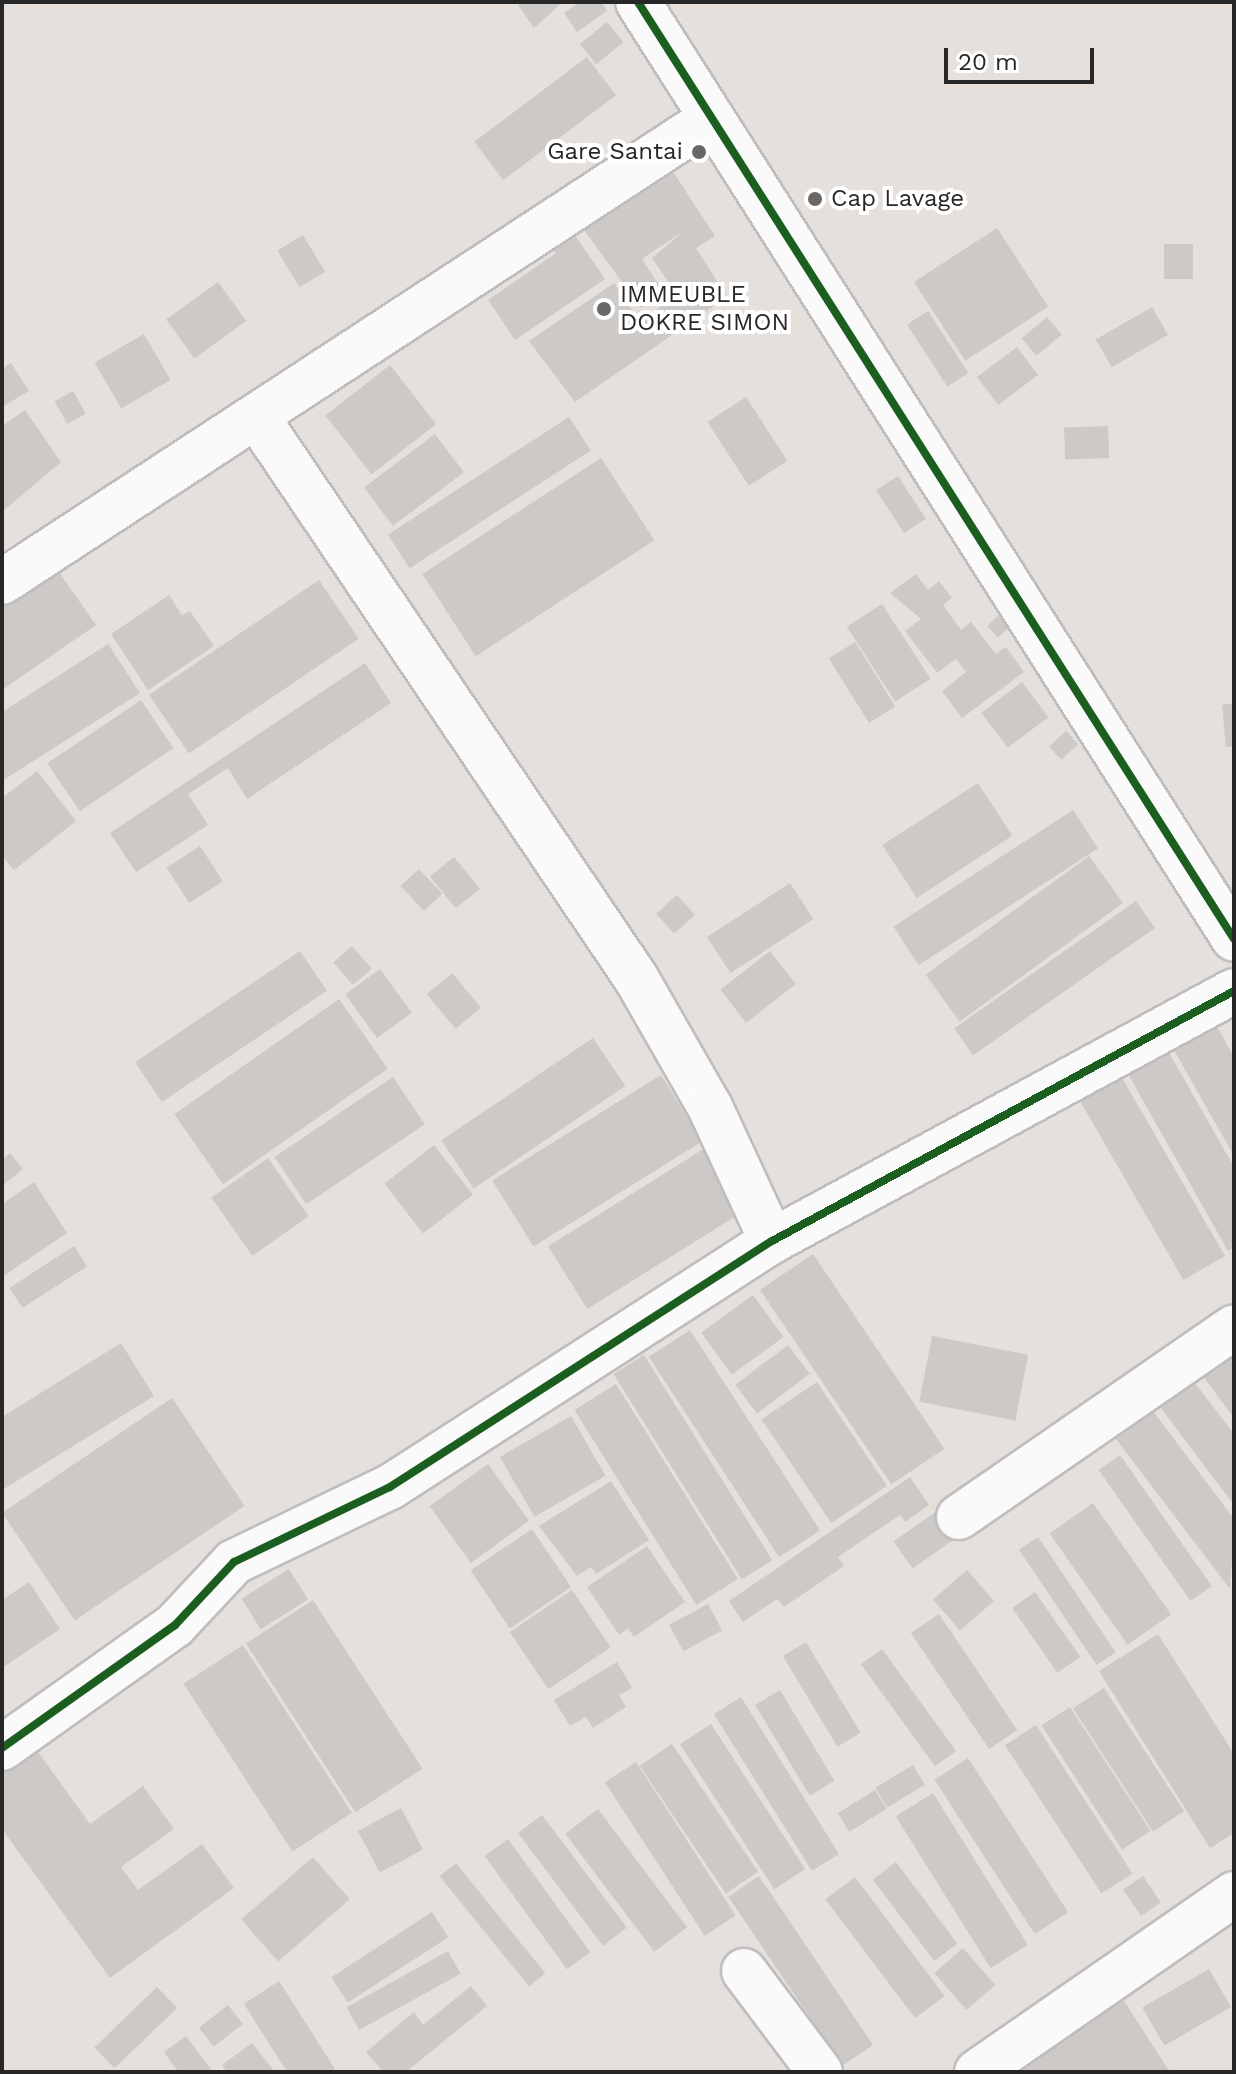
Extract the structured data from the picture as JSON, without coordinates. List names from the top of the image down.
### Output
{
  "places": ["Gare Santai", "Cap Lavage", "IMMEUBLE DOKRE SIMON"],
  "scale_bar": "20 m"
}
